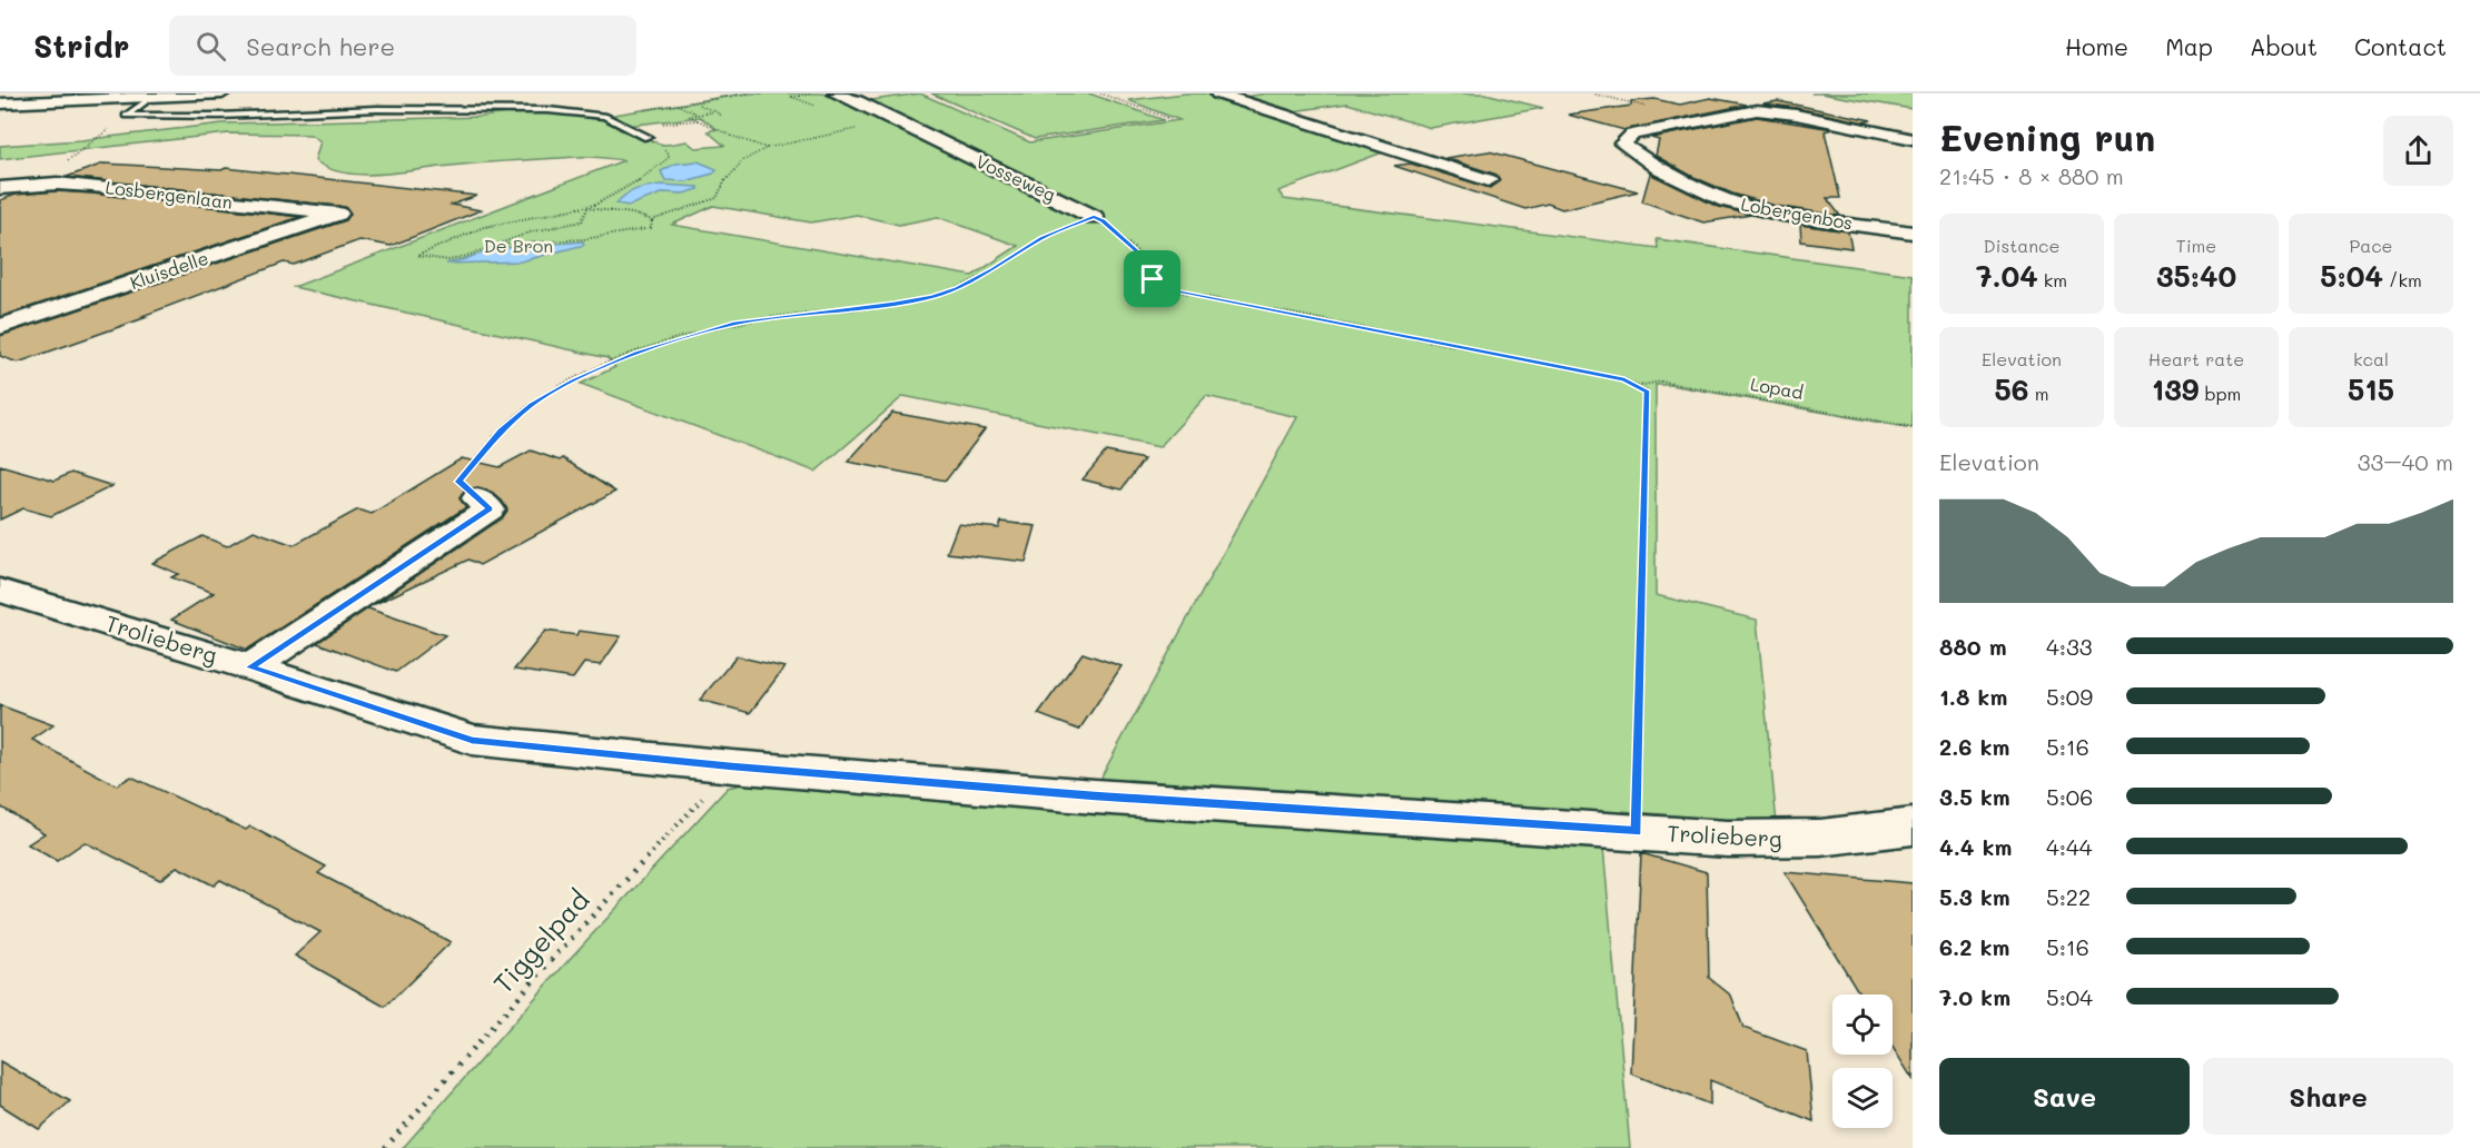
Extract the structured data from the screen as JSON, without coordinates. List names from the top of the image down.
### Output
{
  "streets": {
    "street": [
      "Vosseweg",
      "Losbergenlaan",
      "Lobergenbos",
      "Kluisdelle",
      "Trolieberg"
    ],
    "path": ["Lopad", "Tiggelpad"]
  },
  "crossings": [
    ["Vosseweg", "Lopad"],
    ["Losbergenlaan", "Kluisdelle"],
    ["Trolieberg", "Tiggelpad"]
  ],
  "parks": ["De Bron"],
  "page": {
    "header": "Stridr",
    "search": "Search here",
    "nav": [
      "Home",
      "Map",
      "About",
      "Contact"
    ],
    "heading": ["Evening run", "21:45 · 8 × 880 m"],
    "stats": [
      ["Distance", "7.04 km"],
      ["Time", "35:40"],
      ["Pace", "5:04 /km"],
      ["Elevation", "56 m"],
      ["Heart rate", "139 bpm"],
      ["kcal", "515"]
    ],
    "chart": ["Elevation", "33–40 m"],
    "list": [
      {
        "name": "880 m",
        "note": "4:33"
      },
      {
        "name": "1.8 km",
        "note": "5:09"
      },
      {
        "name": "2.6 km",
        "note": "5:16"
      },
      {
        "name": "3.5 km",
        "note": "5:06"
      },
      {
        "name": "4.4 km",
        "note": "4:44"
      },
      {
        "name": "5.3 km",
        "note": "5:22"
      },
      {
        "name": "6.2 km",
        "note": "5:16"
      },
      {
        "name": "7.0 km",
        "note": "5:04"
      }
    ],
    "buttons": ["Save", "Share"]
  }
}
